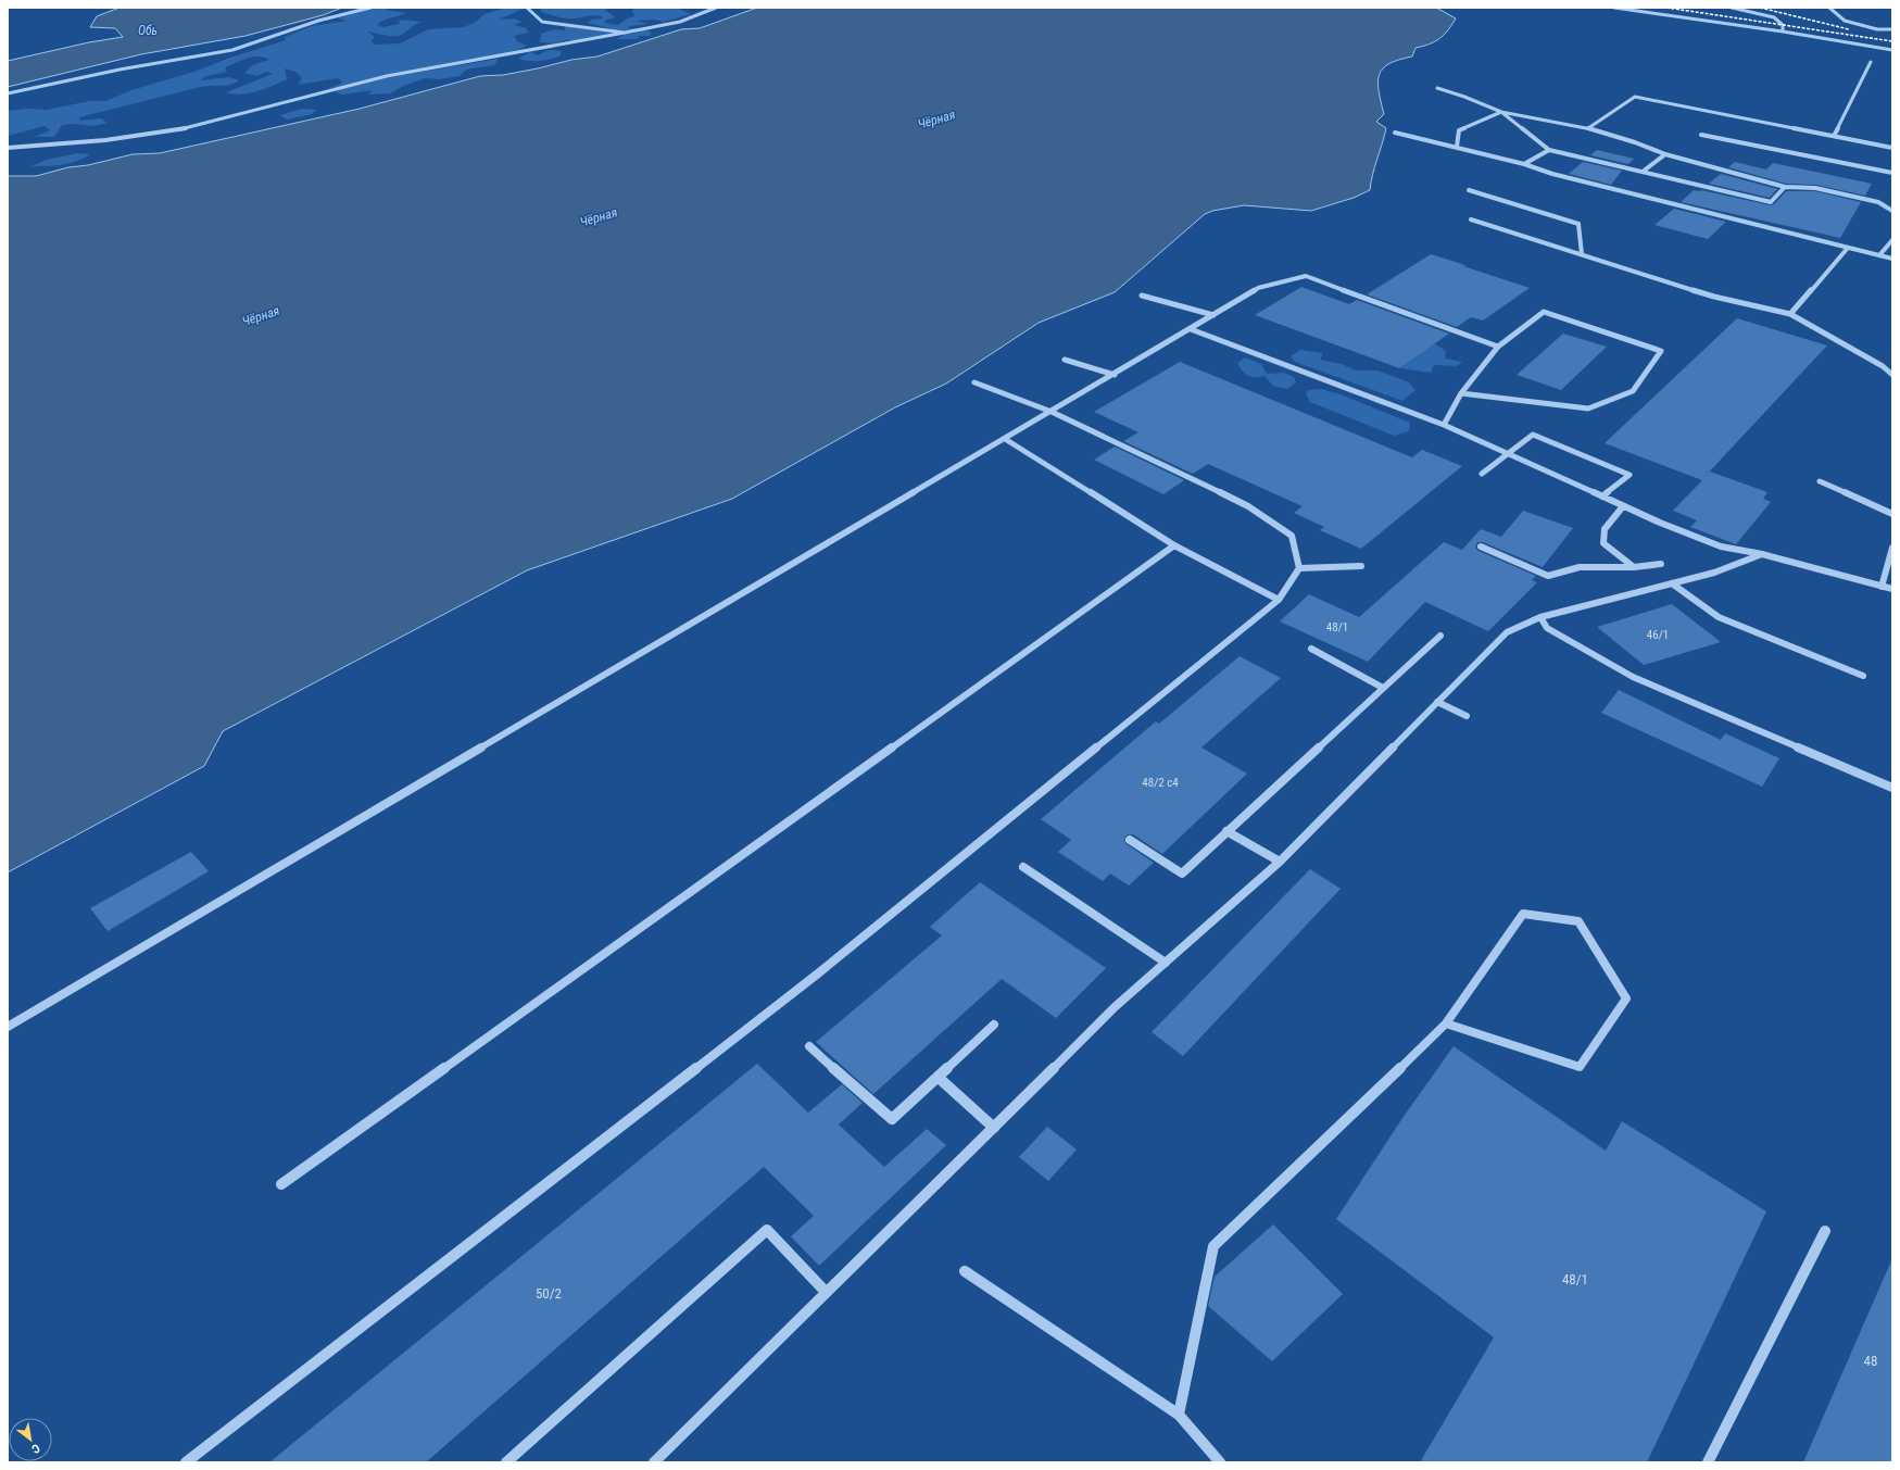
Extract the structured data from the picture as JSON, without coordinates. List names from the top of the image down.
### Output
{
  "water": ["Обь", "Чёрная"],
  "house_numbers": [
    "48/1",
    "46/1",
    "48/2 с4",
    "48/1",
    "50/2",
    "48"
  ],
  "north": "bottom right"
}
